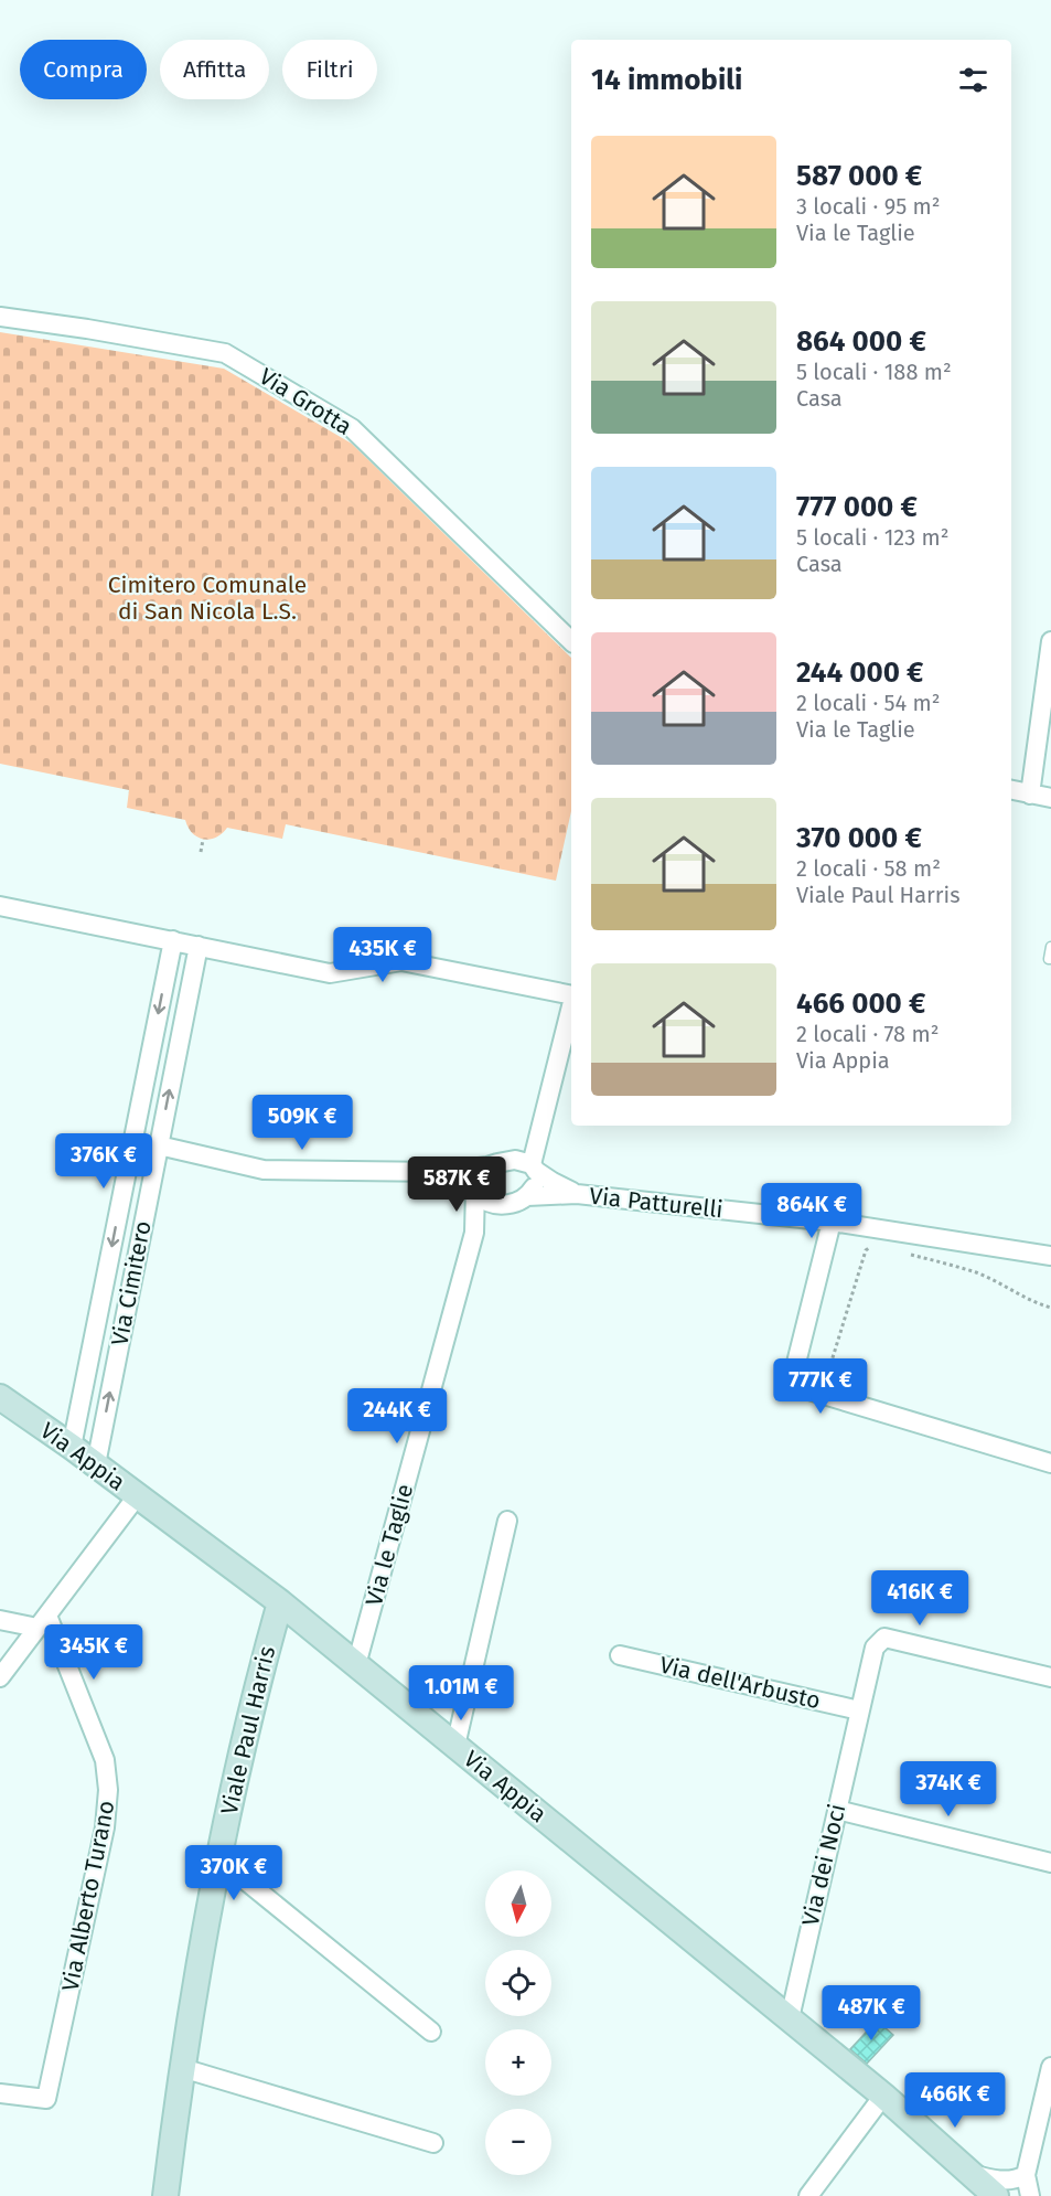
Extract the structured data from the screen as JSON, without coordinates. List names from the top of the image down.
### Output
{
  "streets": {
    "street": [
      "Via Grotta",
      "Via Patturelli",
      "Via Cimitero",
      "Via Appia",
      "Via le Taglie",
      "Via dell'Arbusto",
      "Viale Paul Harris",
      "Via dei Noci",
      "Via Alberto Turano"
    ]
  },
  "crossings": [
    ["Via Patturelli", "Via le Taglie"],
    ["Via Cimitero", "Via Appia"],
    ["Via Appia", "Via le Taglie"],
    ["Via Appia", "Viale Paul Harris"],
    ["Via Appia", "Via dei Noci"],
    ["Via dell'Arbusto", "Via dei Noci"]
  ],
  "parks": ["Cimitero Comunale di San Nicola L.S."],
  "north": "bottom",
  "page": {
    "chip": ["Compra", "Affitta", "Filtri"],
    "heading": "14 immobili",
    "list": [
      {
        "name": "587 000 €",
        "note": "3 locali · 95 m² · Via le Taglie"
      },
      {
        "name": "864 000 €",
        "note": "5 locali · 188 m² · Casa"
      },
      {
        "name": "777 000 €",
        "note": "5 locali · 123 m² · Casa"
      },
      {
        "name": "244 000 €",
        "note": "2 locali · 54 m² · Via le Taglie"
      },
      {
        "name": "370 000 €",
        "note": "2 locali · 58 m² · Viale Paul Harris"
      },
      {
        "name": "466 000 €",
        "note": "2 locali · 78 m² · Via Appia"
      }
    ],
    "price": [
      "435K €",
      "509K €",
      "376K €",
      "587K €",
      "864K €",
      "777K €",
      "244K €",
      "416K €",
      "345K €",
      "1.01M €",
      "374K €",
      "370K €",
      "487K €",
      "466K €"
    ],
    "map_buttons": ["+", "−"]
  }
}
